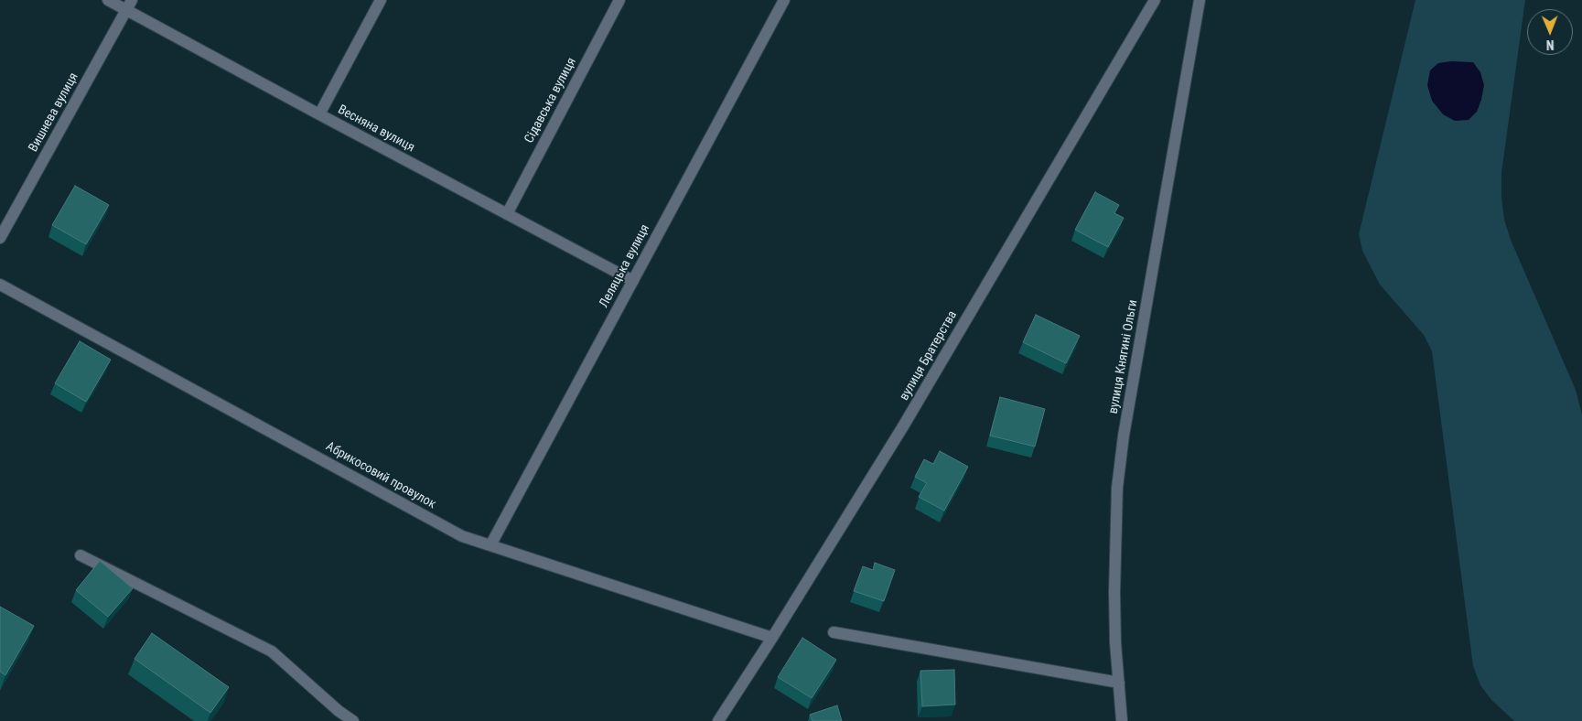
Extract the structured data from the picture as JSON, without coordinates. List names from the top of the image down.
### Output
{
  "streets": {
    "street": [
      "Сідавська вулиця",
      "Вишнева вулиця",
      "Весняна вулиця",
      "Леляцька вулиця",
      "вулиця Братерства",
      "вулиця Княгині Ольги",
      "Абрикосовий провулок"
    ]
  },
  "crossings": [
    ["Сідавська вулиця", "Весняна вулиця"],
    ["Вишнева вулиця", "Весняна вулиця"],
    ["Весняна вулиця", "Леляцька вулиця"],
    ["Леляцька вулиця", "Абрикосовий провулок"],
    ["вулиця Братерства", "Абрикосовий провулок"]
  ],
  "north": "bottom"
}
